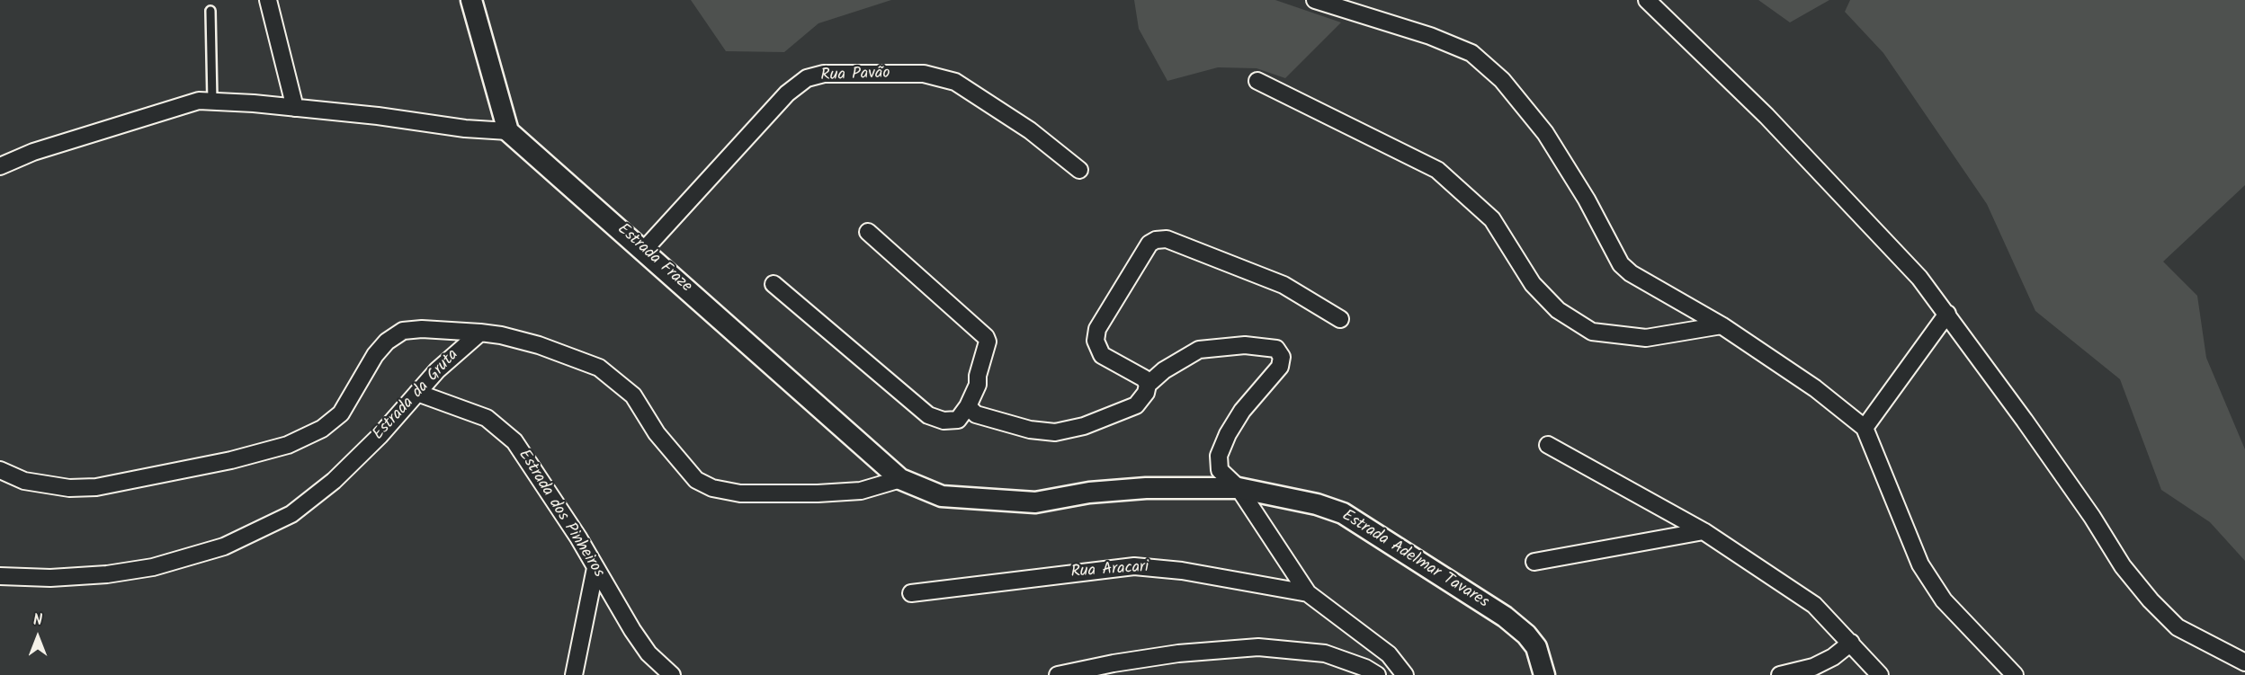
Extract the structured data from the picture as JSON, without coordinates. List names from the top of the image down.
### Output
{
  "streets": {
    "street": [
      "Rua Pavão",
      "Estrada Fraze",
      "Estrada da Gruta",
      "Estrada dos Pinheiros",
      "Estrada Adelmar Tavares",
      "Rua Aracari"
    ]
  },
  "crossings": [
    ["Rua Pavão", "Estrada Fraze"],
    ["Estrada Fraze", "Estrada Adelmar Tavares"],
    ["Estrada da Gruta", "Estrada dos Pinheiros"]
  ],
  "north": "top"
}
